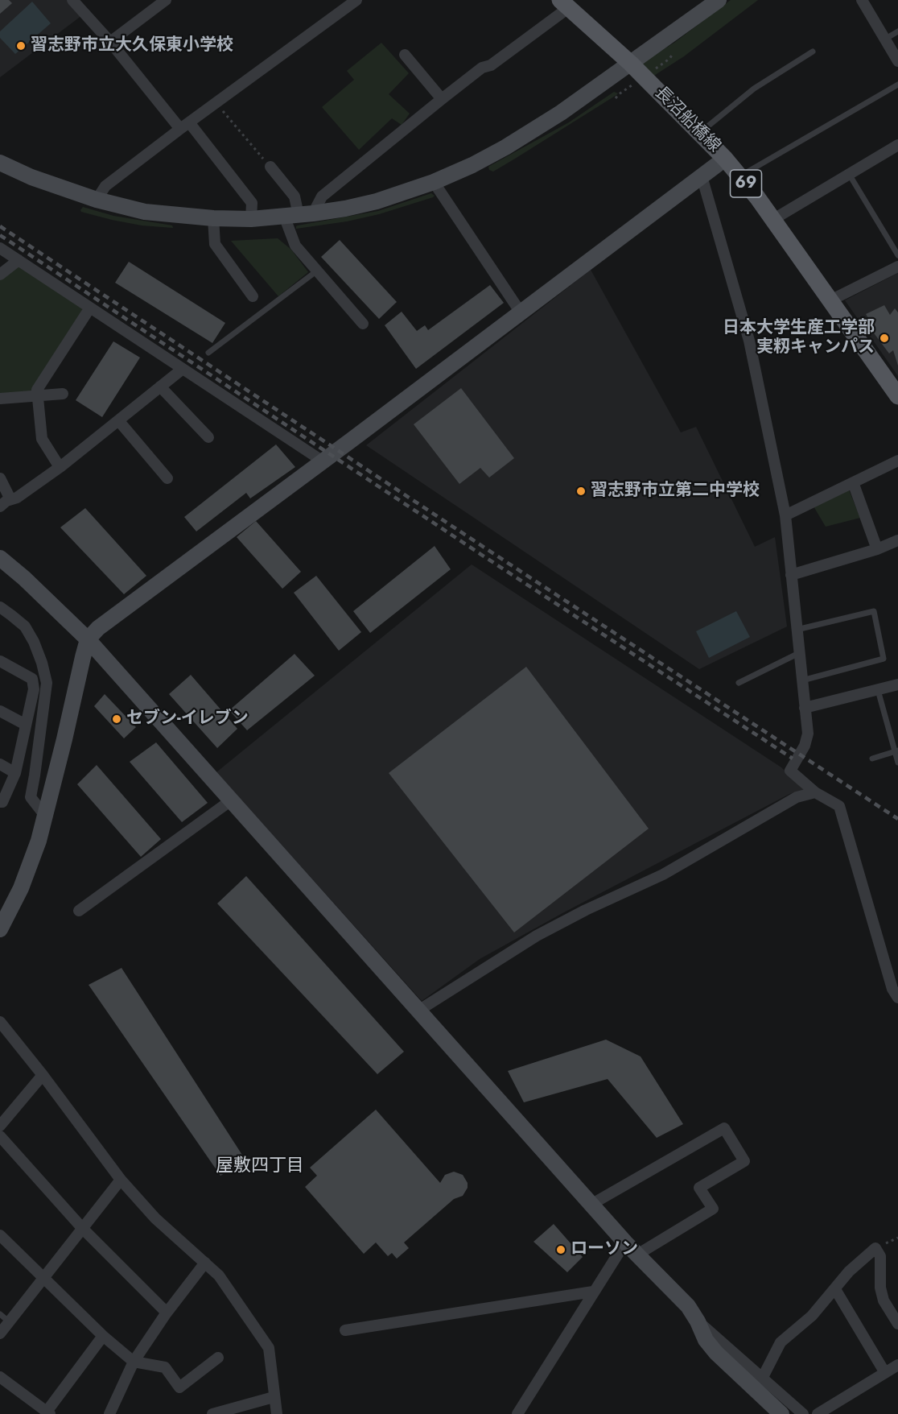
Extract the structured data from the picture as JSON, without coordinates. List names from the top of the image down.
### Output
{
  "streets": {
    "main road": ["長沼船橋線", "69"]
  },
  "districts": ["屋敷四丁目"],
  "places": [
    "習志野市立大久保東小学校",
    "日本大学生産工学部 実籾キャンパス",
    "習志野市立第二中学校",
    "セブン-イレブン",
    "ローソン"
  ]
}
